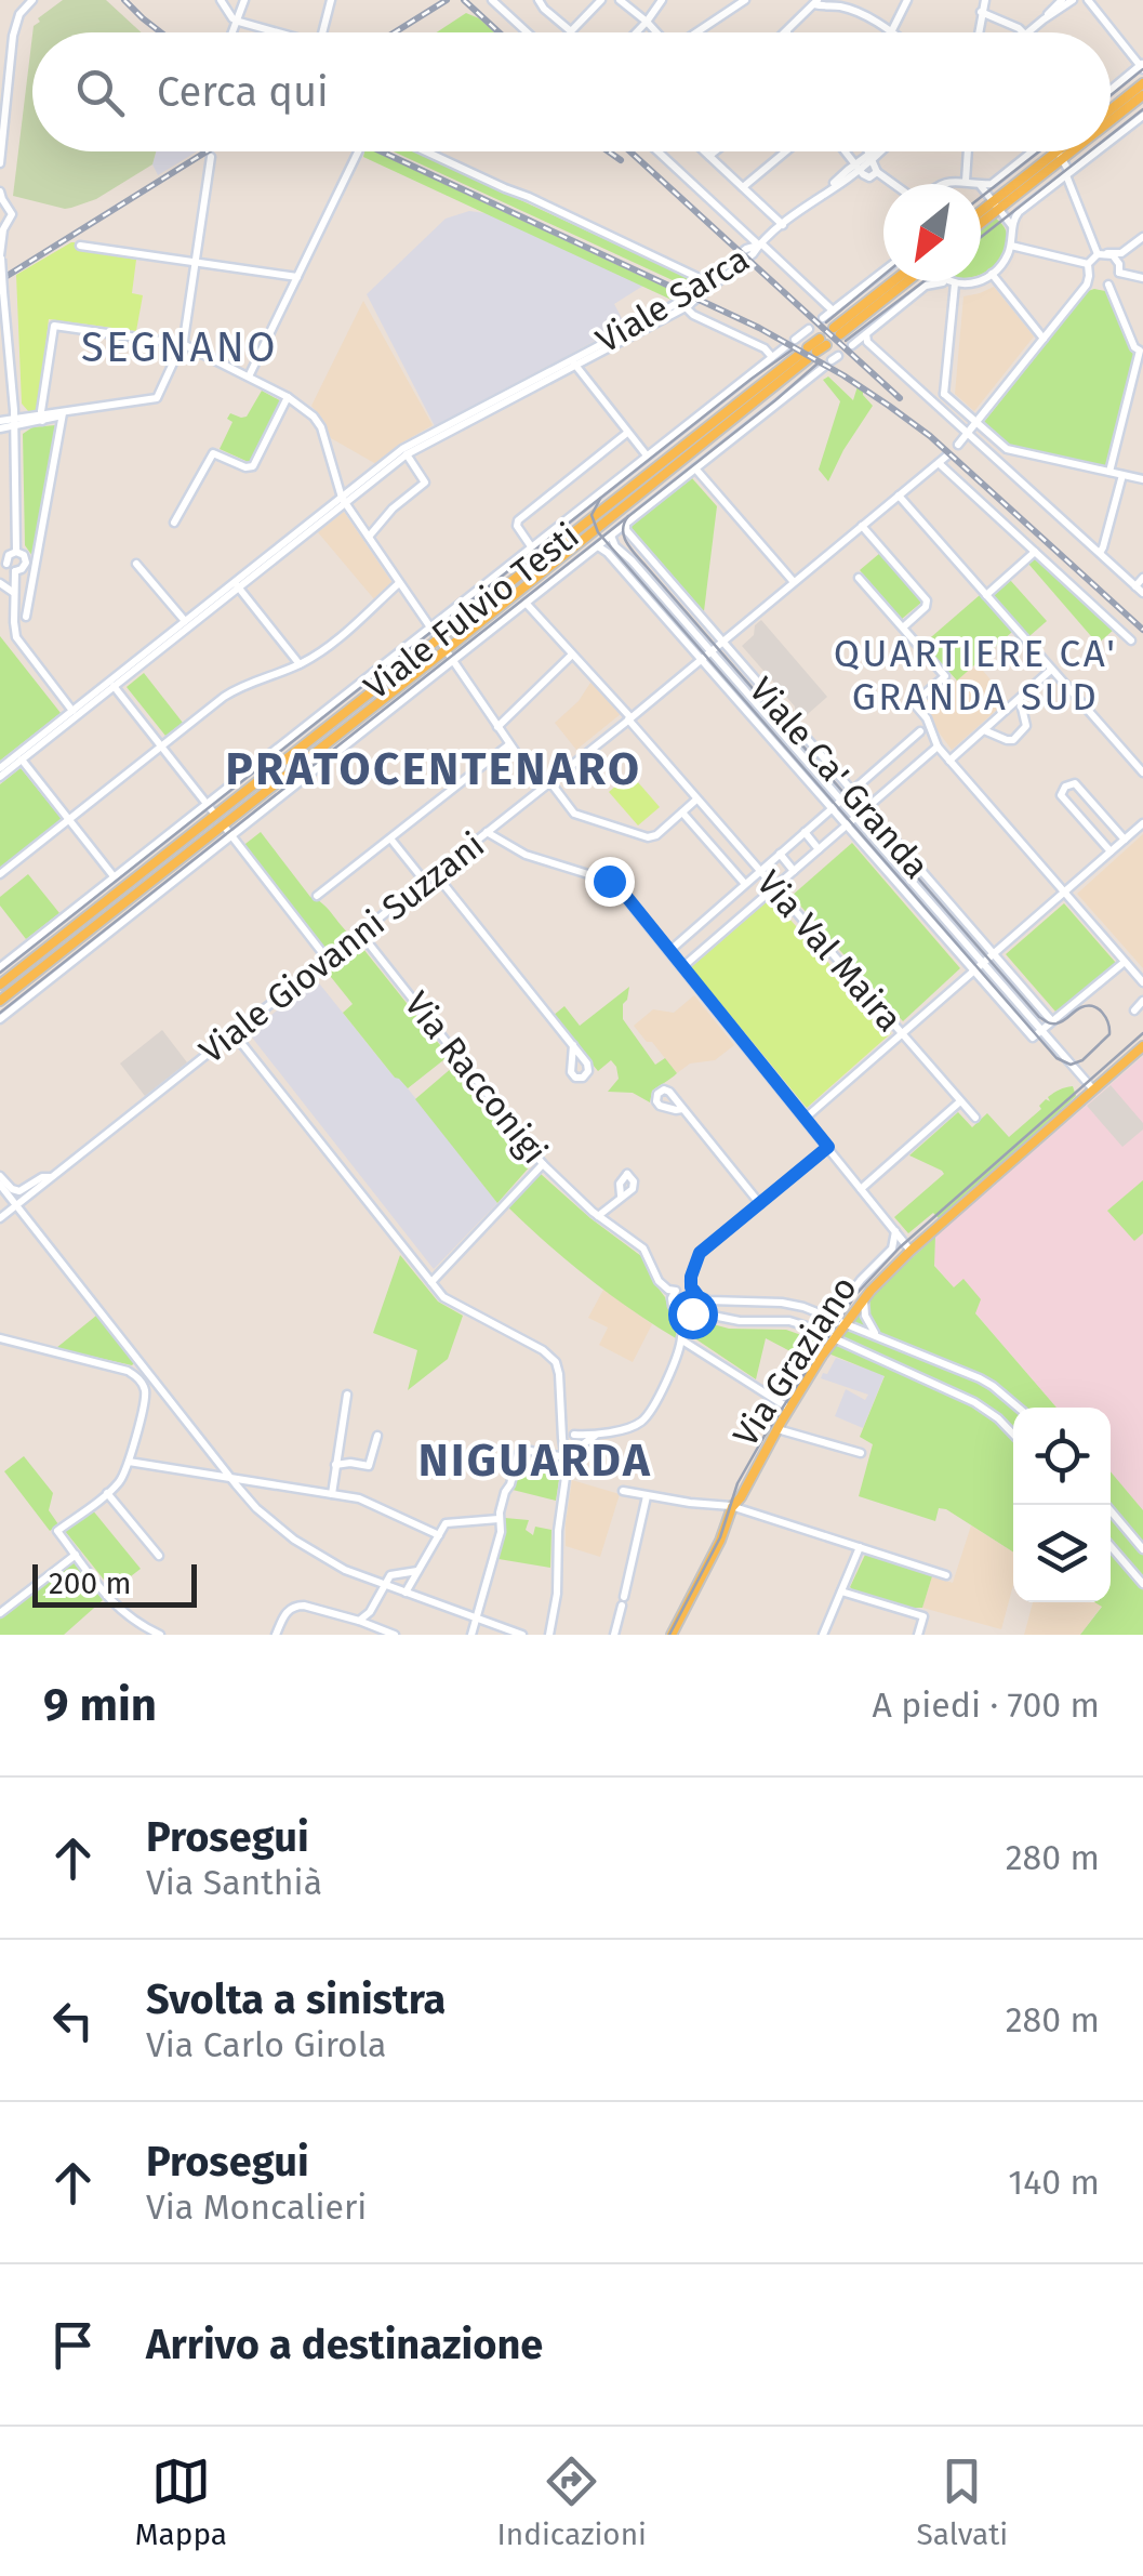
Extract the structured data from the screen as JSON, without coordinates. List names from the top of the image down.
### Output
{
  "streets": {
    "main road": ["Viale Fulvio Testi", "Viale Ca' Granda", "Via Graziano"],
    "street": [
      "Viale Sarca",
      "Viale Giovanni Suzzani",
      "Via Val Maira",
      "Via Racconigi"
    ]
  },
  "crossings": [
    ["Viale Fulvio Testi", "Viale Ca' Granda"],
    ["Viale Ca' Granda", "Viale Giovanni Suzzani"],
    ["Viale Ca' Granda", "Via Graziano"],
    ["Viale Giovanni Suzzani", "Via Val Maira"],
    ["Viale Giovanni Suzzani", "Via Racconigi"]
  ],
  "districts": [
    "SEGNANO",
    "QUARTIERE CA' GRANDA SUD",
    "PRATOCENTENARO",
    "NIGUARDA"
  ],
  "scale_bar": "200 m",
  "north": "bottom left",
  "page": {
    "search": "Cerca qui",
    "scale": "200 m",
    "heading": ["9 min", "A piedi · 700 m"],
    "list": [
      ["Prosegui", "Via Santhià", "280 m"],
      ["Svolta a sinistra", "Via Carlo Girola", "280 m"],
      ["Prosegui", "Via Moncalieri", "140 m"],
      "Arrivo a destinazione"
    ],
    "nav": ["Mappa", "Indicazioni", "Salvati"]
  }
}
